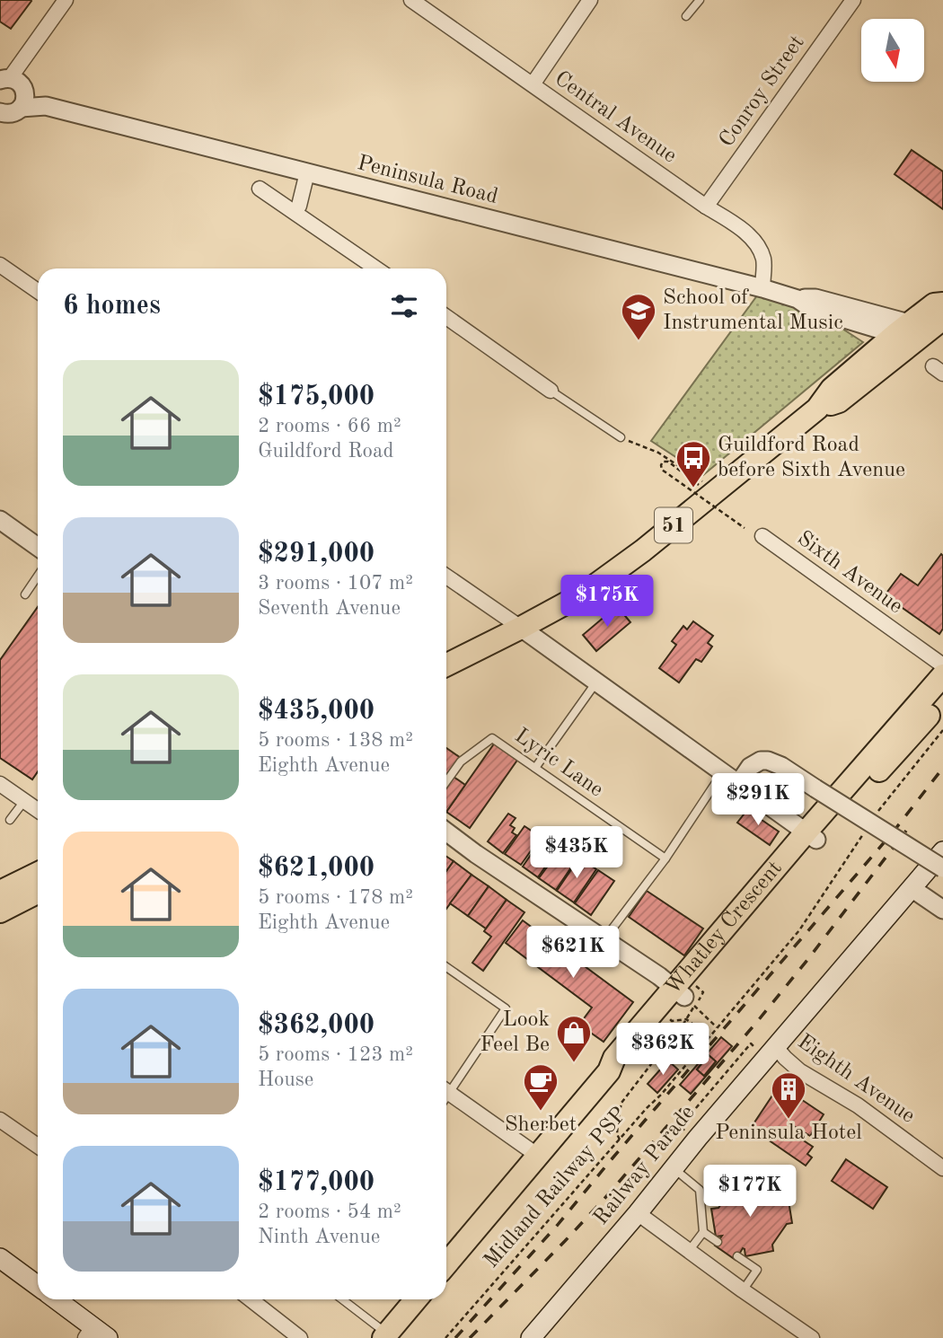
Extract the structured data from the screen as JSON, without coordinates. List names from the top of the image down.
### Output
{
  "streets": {
    "main road": ["51", "Whatley Crescent", "Railway Parade"],
    "street": [
      "Conroy Street",
      "Central Avenue",
      "Peninsula Road",
      "Sixth Avenue",
      "Eighth Avenue"
    ],
    "lane": ["Lyric Lane"],
    "path": ["Midland Railway PSP"]
  },
  "crossings": [
    ["Conroy Street", "Central Avenue"],
    ["Central Avenue", "Peninsula Road"],
    ["Peninsula Road", "51"],
    ["Eighth Avenue", "Railway Parade"]
  ],
  "places": {
    "school or university": ["School of Instrumental Music"],
    "bus stop": ["Guildford Road before Sixth Avenue"],
    "shop": ["Look Feel Be"],
    "cafe": ["Sherbet"],
    "building": ["Peninsula Hotel"]
  },
  "north": "bottom",
  "page": {
    "heading": "6 homes",
    "list": [
      {
        "name": "$175,000",
        "note": "2 rooms · 66 m² · Guildford Road"
      },
      {
        "name": "$291,000",
        "note": "3 rooms · 107 m² · Seventh Avenue"
      },
      {
        "name": "$435,000",
        "note": "5 rooms · 138 m² · Eighth Avenue"
      },
      {
        "name": "$621,000",
        "note": "5 rooms · 178 m² · Eighth Avenue"
      },
      {
        "name": "$362,000",
        "note": "5 rooms · 123 m² · House"
      },
      {
        "name": "$177,000",
        "note": "2 rooms · 54 m² · Ninth Avenue"
      }
    ],
    "price": [
      "$175K",
      "$291K",
      "$435K",
      "$621K",
      "$362K",
      "$177K"
    ]
  }
}
